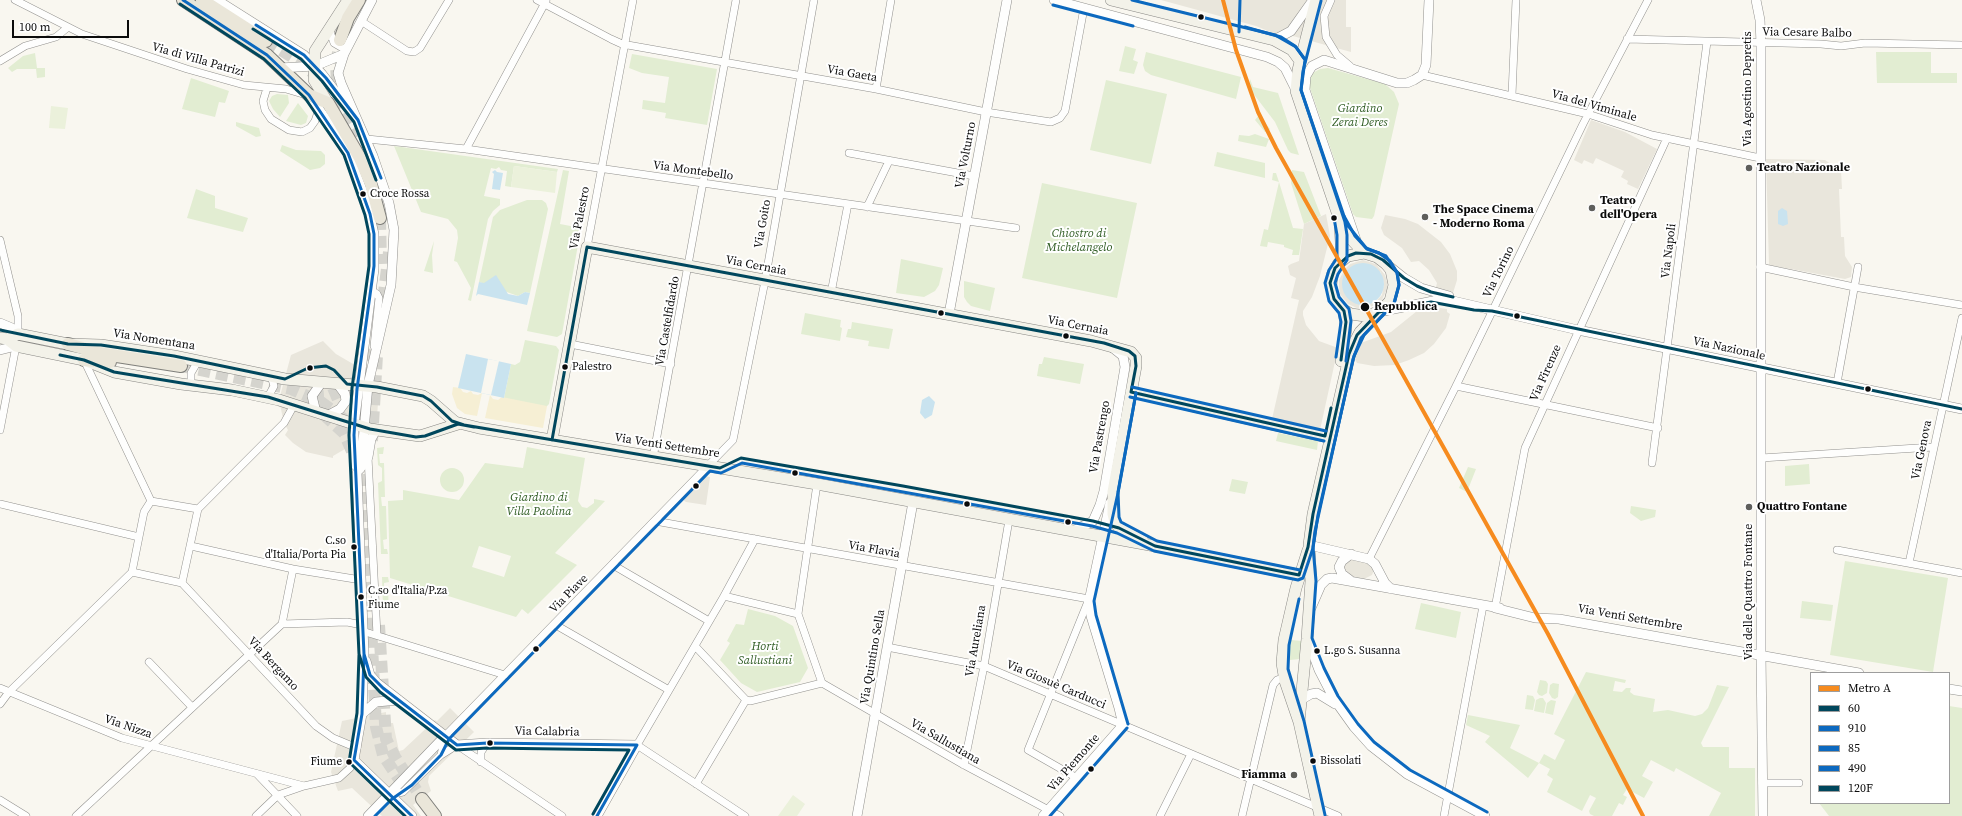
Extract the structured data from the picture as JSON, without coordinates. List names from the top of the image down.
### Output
{
  "streets": {
    "main road": [
      "Via Palestro",
      "Via Cernaia",
      "Via Nomentana",
      "Via Pastrengo",
      "Via Venti Settembre"
    ],
    "street": [
      "Via Cesare Balbo",
      "Via di Villa Patrizi",
      "Via Gaeta",
      "Via Agostino Depretis",
      "Via del Viminale",
      "Via Volturno",
      "Via Montebello",
      "Via Goito",
      "Via Napoli",
      "Via Torino",
      "Via Castelfidardo",
      "Via Nazionale",
      "Via Firenze",
      "Via Genova",
      "Via Flavia",
      "Via delle Quattro Fontane",
      "Via Piave",
      "Via Aureliana",
      "Via Quintino Sella",
      "Via Bergamo",
      "Via Giosuè Carducci",
      "Via Nizza",
      "Via Calabria",
      "Via Sallustiana",
      "Via Piemonte"
    ]
  },
  "crossings": [
    ["Via Cesare Balbo", "Via Agostino Depretis"],
    ["Via Cesare Balbo", "Via Napoli"],
    ["Via Cesare Balbo", "Via Torino"],
    ["Via Gaeta", "Via Volturno"],
    ["Via Gaeta", "Via Palestro"],
    ["Via Gaeta", "Via Goito"],
    ["Via Gaeta", "Via Castelfidardo"],
    ["Via Agostino Depretis", "Via del Viminale"],
    ["Via del Viminale", "Via Napoli"],
    ["Via del Viminale", "Via Torino"],
    ["Via del Viminale", "Via Firenze"],
    ["Via Volturno", "Via Montebello"],
    ["Via Volturno", "Via Cernaia"],
    ["Via Montebello", "Via Palestro"],
    ["Via Montebello", "Via Goito"],
    ["Via Montebello", "Via Castelfidardo"],
    ["Via Palestro", "Via Cernaia"],
    ["Via Palestro", "Via Venti Settembre"],
    ["Via Goito", "Via Cernaia"],
    ["Via Goito", "Via Venti Settembre"],
    ["Via Goito", "Via Piave"],
    ["Via Napoli", "Via Nazionale"],
    ["Via Cernaia", "Via Castelfidardo"],
    ["Via Cernaia", "Via Pastrengo"],
    ["Via Torino", "Via Nazionale"],
    ["Via Castelfidardo", "Via Venti Settembre"],
    ["Via Nomentana", "Via Venti Settembre"],
    ["Via Nazionale", "Via Firenze"],
    ["Via Nazionale", "Via Genova"],
    ["Via Nazionale", "Via delle Quattro Fontane"],
    ["Via Firenze", "Via Venti Settembre"],
    ["Via Pastrengo", "Via Venti Settembre"],
    ["Via Pastrengo", "Via Flavia"],
    ["Via Venti Settembre", "Via delle Quattro Fontane"],
    ["Via Venti Settembre", "Via Piave"],
    ["Via Venti Settembre", "Via Aureliana"],
    ["Via Venti Settembre", "Via Quintino Sella"],
    ["Via Flavia", "Via Piave"],
    ["Via Flavia", "Via Aureliana"],
    ["Via Flavia", "Via Quintino Sella"],
    ["Via Aureliana", "Via Giosuè Carducci"],
    ["Via Aureliana", "Via Sallustiana"],
    ["Via Quintino Sella", "Via Giosuè Carducci"],
    ["Via Quintino Sella", "Via Sallustiana"],
    ["Via Giosuè Carducci", "Via Piemonte"],
    ["Via Sallustiana", "Via Piemonte"]
  ],
  "parks": [
    "Giardino Zerai Deres",
    "Chiostro di Michelangelo",
    "Giardino di Villa Paolina",
    "Horti Sallustiani"
  ],
  "places": [
    "Teatro Nazionale",
    "Croce Rossa",
    "Teatro dell'Opera",
    "The Space Cinema - Moderno Roma",
    "Repubblica",
    "Palestro",
    "Quattro Fontane",
    "C.so d'Italia/Porta Pia",
    "C.so d'Italia/P.za Fiume",
    "L.go S. Susanna",
    "Bissolati",
    "Fiume",
    "Fiamma"
  ],
  "lines": [
    "metro line A",
    "transit line 910",
    "transit line 85",
    "transit line 490",
    "transit line 120F",
    "transit line 60"
  ],
  "legend": [
    "Metro A",
    "60",
    "910",
    "85",
    "490",
    "120F"
  ],
  "scale_bar": "100 m"
}
